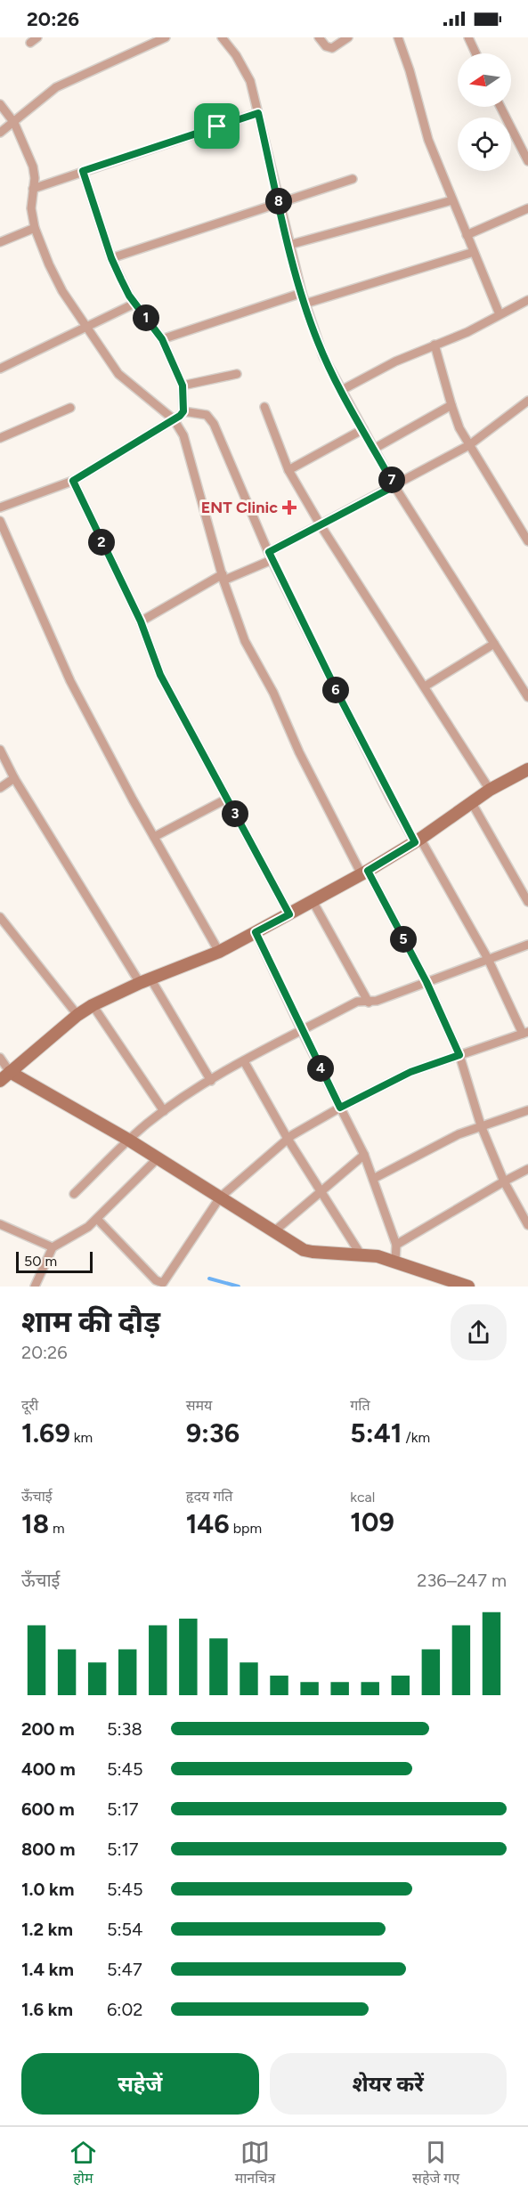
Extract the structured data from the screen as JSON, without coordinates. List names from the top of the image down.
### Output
{
  "places": {
    "health": ["ENT Clinic"]
  },
  "scale_bar": "50 m",
  "north": "left",
  "page": {
    "status": "20:26",
    "pins": [
      "8",
      "1",
      "7",
      "2",
      "6",
      "3",
      "5",
      "4"
    ],
    "scale": "50 m",
    "heading": ["शाम की दौड़", "20:26"],
    "stats": [
      ["दूरी", "1.69 km"],
      ["समय", "9:36"],
      ["गति", "5:41 /km"],
      ["ऊँचाई", "18 m"],
      ["हृदय गति", "146 bpm"],
      ["kcal", "109"]
    ],
    "chart": ["ऊँचाई", "236–247 m"],
    "list": [
      {
        "name": "200 m",
        "note": "5:38"
      },
      {
        "name": "400 m",
        "note": "5:45"
      },
      {
        "name": "600 m",
        "note": "5:17"
      },
      {
        "name": "800 m",
        "note": "5:17"
      },
      {
        "name": "1.0 km",
        "note": "5:45"
      },
      {
        "name": "1.2 km",
        "note": "5:54"
      },
      {
        "name": "1.4 km",
        "note": "5:47"
      },
      {
        "name": "1.6 km",
        "note": "6:02"
      }
    ],
    "buttons": ["सहेजें", "शेयर करें"],
    "tabs": ["होम", "मानचित्र", "सहेजे गए"]
  }
}
